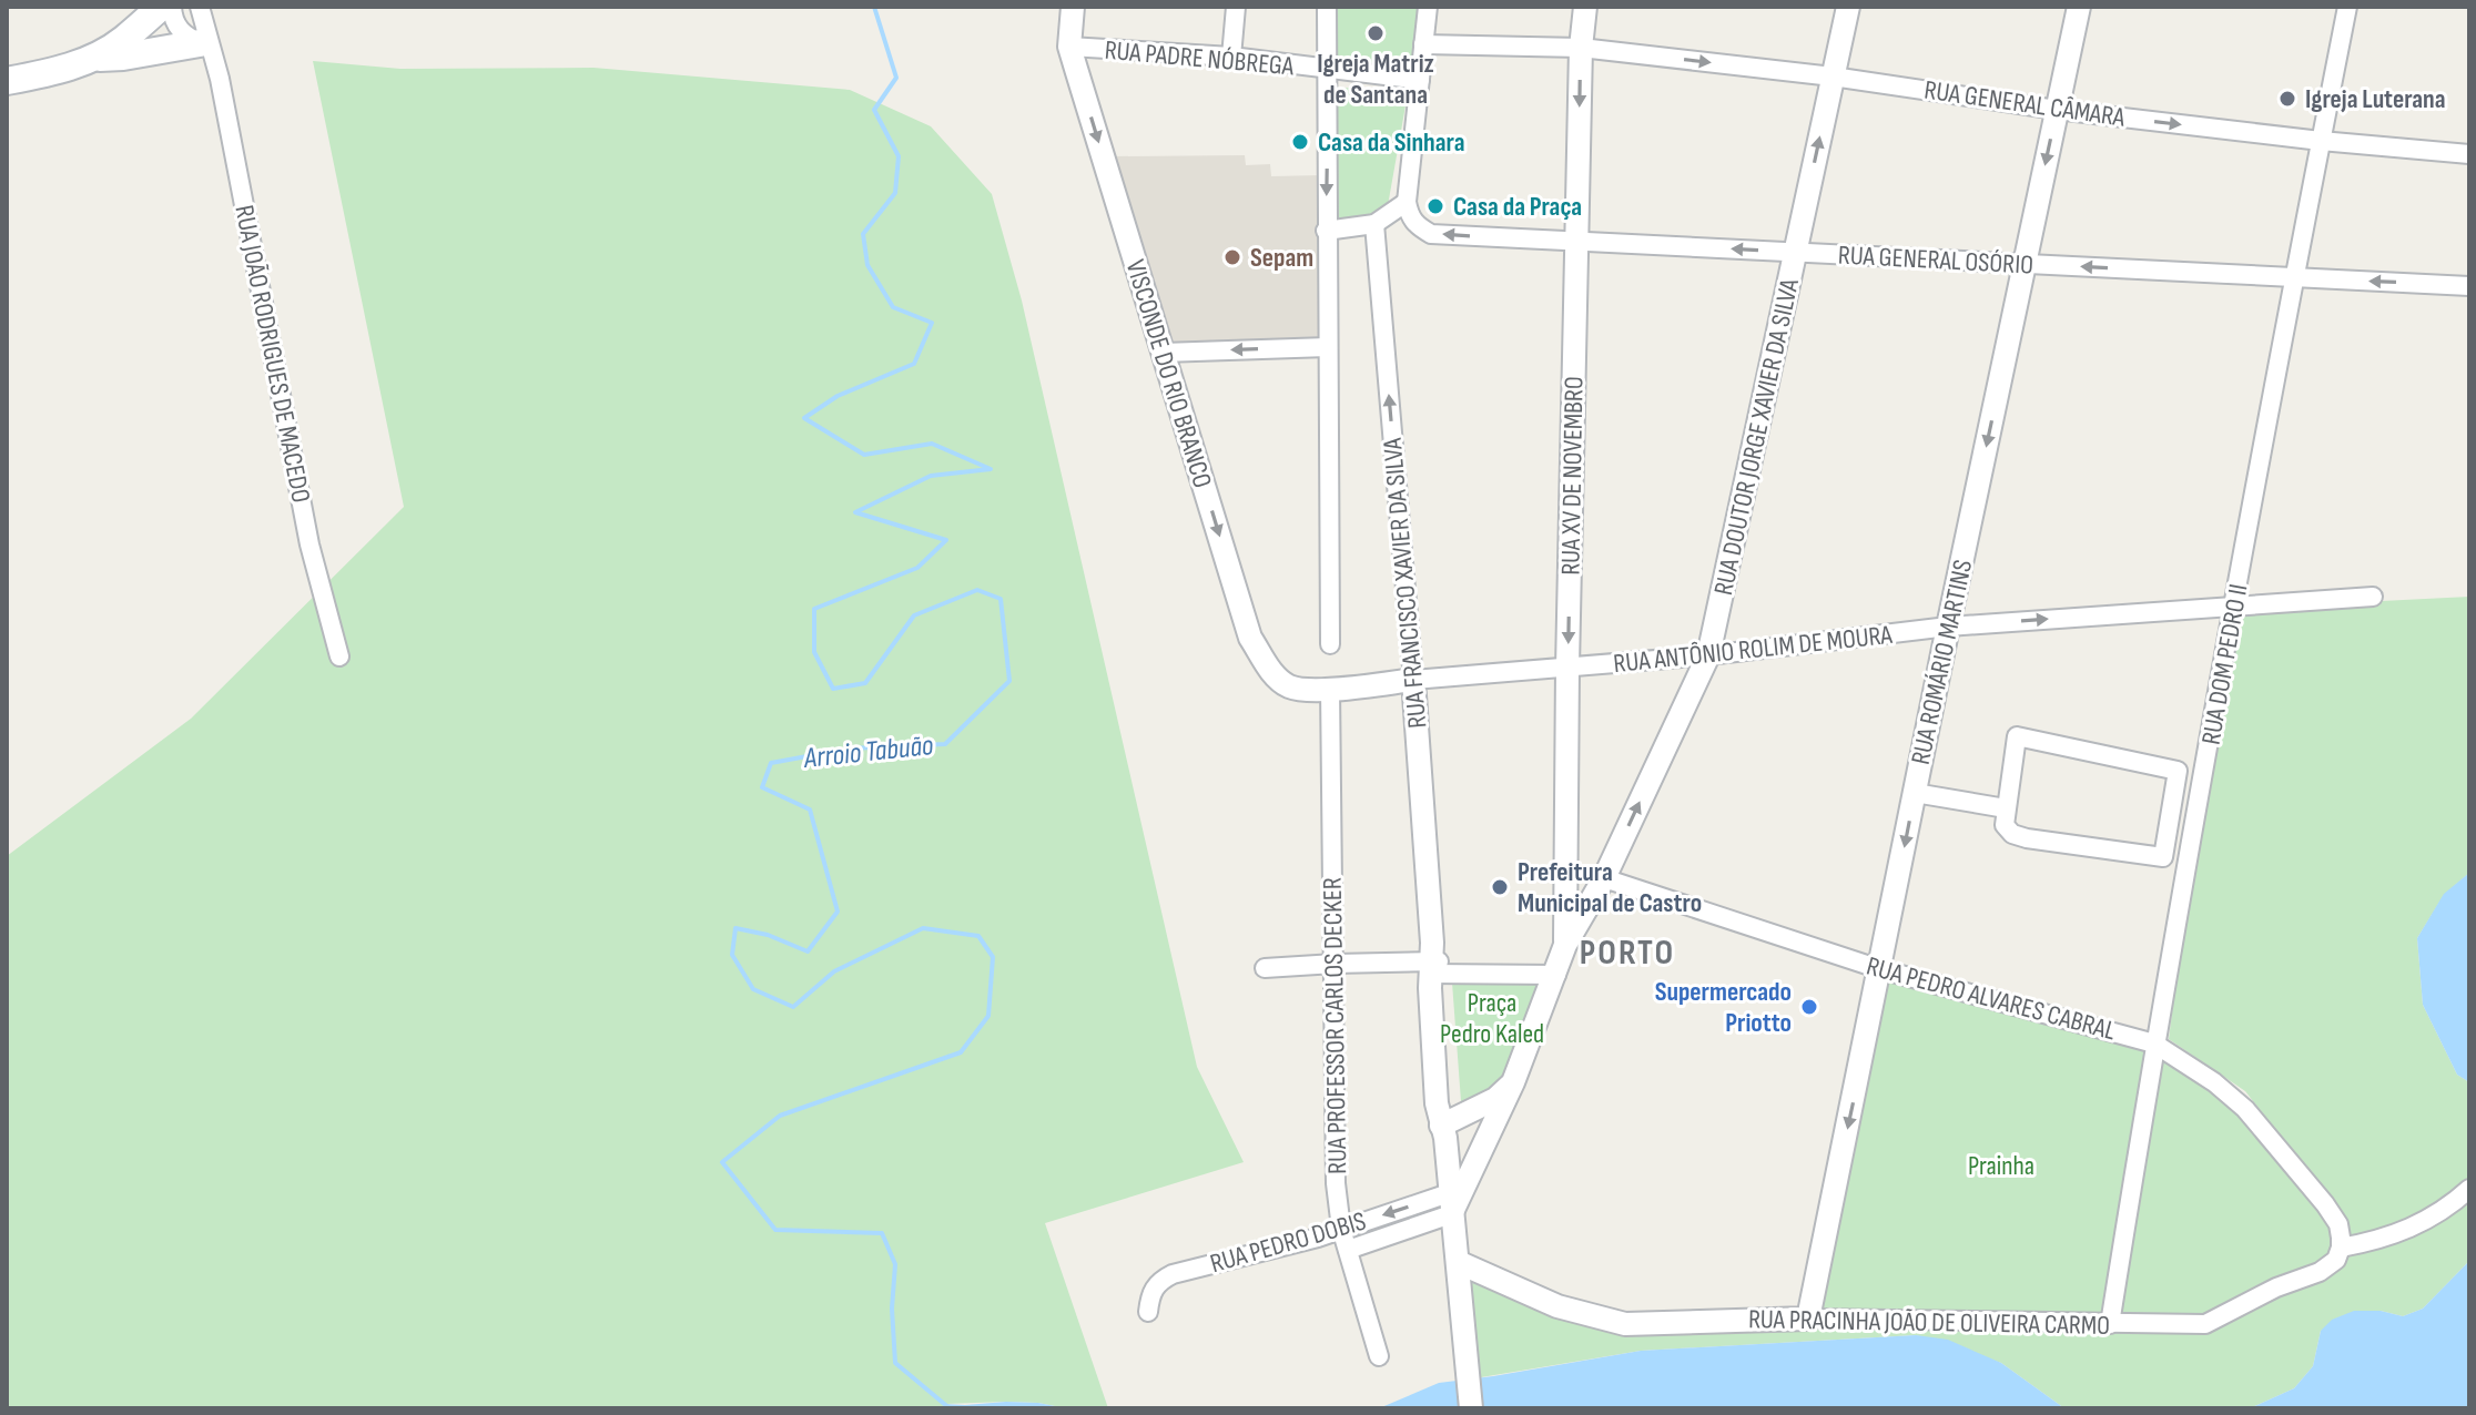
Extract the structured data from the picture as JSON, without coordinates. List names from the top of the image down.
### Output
{
  "streets": {
    "street": [
      "RUA PADRE NÓBREGA",
      "RUA GENERAL CÂMARA",
      "RUA GENERAL OSÓRIO",
      "RUA JOÃO RODRIGUES DE MACEDO",
      "VISCONDE DO RIO BRANCO",
      "RUA DOUTOR JORGE XAVIER DA SILVA",
      "RUA XV DE NOVEMBRO",
      "RUA FRANCISCO XAVIER DA SILVA",
      "RUA ANTÔNIO ROLIM DE MOURA",
      "RUA ROMÁRIO MARTINS",
      "RUA DOM PEDRO II",
      "RUA PEDRO ALVARES CABRAL",
      "RUA PROFESSOR CARLOS DECKER",
      "RUA PEDRO DOBIS",
      "RUA PRACINHA JOÃO DE OLIVEIRA CARMO"
    ]
  },
  "crossings": [
    ["RUA PADRE NÓBREGA", "VISCONDE DO RIO BRANCO"],
    ["RUA GENERAL CÂMARA", "RUA DOUTOR JORGE XAVIER DA SILVA"],
    ["RUA GENERAL CÂMARA", "RUA XV DE NOVEMBRO"],
    ["RUA GENERAL CÂMARA", "RUA ROMÁRIO MARTINS"],
    ["RUA GENERAL CÂMARA", "RUA DOM PEDRO II"],
    ["RUA GENERAL OSÓRIO", "RUA DOUTOR JORGE XAVIER DA SILVA"],
    ["RUA GENERAL OSÓRIO", "RUA XV DE NOVEMBRO"],
    ["RUA GENERAL OSÓRIO", "RUA ROMÁRIO MARTINS"],
    ["RUA GENERAL OSÓRIO", "RUA DOM PEDRO II"],
    ["VISCONDE DO RIO BRANCO", "RUA ANTÔNIO ROLIM DE MOURA"],
    ["RUA DOUTOR JORGE XAVIER DA SILVA", "RUA ANTÔNIO ROLIM DE MOURA"],
    ["RUA DOUTOR JORGE XAVIER DA SILVA", "RUA PEDRO ALVARES CABRAL"],
    ["RUA XV DE NOVEMBRO", "RUA ANTÔNIO ROLIM DE MOURA"],
    ["RUA FRANCISCO XAVIER DA SILVA", "RUA ANTÔNIO ROLIM DE MOURA"],
    ["RUA FRANCISCO XAVIER DA SILVA", "RUA PEDRO DOBIS"],
    ["RUA FRANCISCO XAVIER DA SILVA", "RUA PRACINHA JOÃO DE OLIVEIRA CARMO"],
    ["RUA ANTÔNIO ROLIM DE MOURA", "RUA ROMÁRIO MARTINS"],
    ["RUA ANTÔNIO ROLIM DE MOURA", "RUA DOM PEDRO II"],
    ["RUA ANTÔNIO ROLIM DE MOURA", "RUA PROFESSOR CARLOS DECKER"],
    ["RUA ROMÁRIO MARTINS", "RUA PEDRO ALVARES CABRAL"],
    ["RUA ROMÁRIO MARTINS", "RUA PRACINHA JOÃO DE OLIVEIRA CARMO"],
    ["RUA DOM PEDRO II", "RUA PEDRO ALVARES CABRAL"],
    ["RUA DOM PEDRO II", "RUA PRACINHA JOÃO DE OLIVEIRA CARMO"],
    ["RUA PEDRO ALVARES CABRAL", "RUA PRACINHA JOÃO DE OLIVEIRA CARMO"],
    ["RUA PROFESSOR CARLOS DECKER", "RUA PEDRO DOBIS"]
  ],
  "one_way": [
    "RUA GENERAL CÂMARA",
    "RUA GENERAL OSÓRIO",
    "RUA DOUTOR JORGE XAVIER DA SILVA",
    "RUA XV DE NOVEMBRO",
    "RUA ROMÁRIO MARTINS"
  ],
  "districts": ["PORTO"],
  "water": ["Arroio Tabuão"],
  "parks": ["Praça Pedro Kaled", "Prainha"],
  "places": [
    "Igreja Matriz de Santana",
    "Igreja Luterana",
    "Casa da Sinhara",
    "Casa da Praça",
    "Sepam",
    "Prefeitura Municipal de Castro",
    "Supermercado Priotto"
  ]
}
